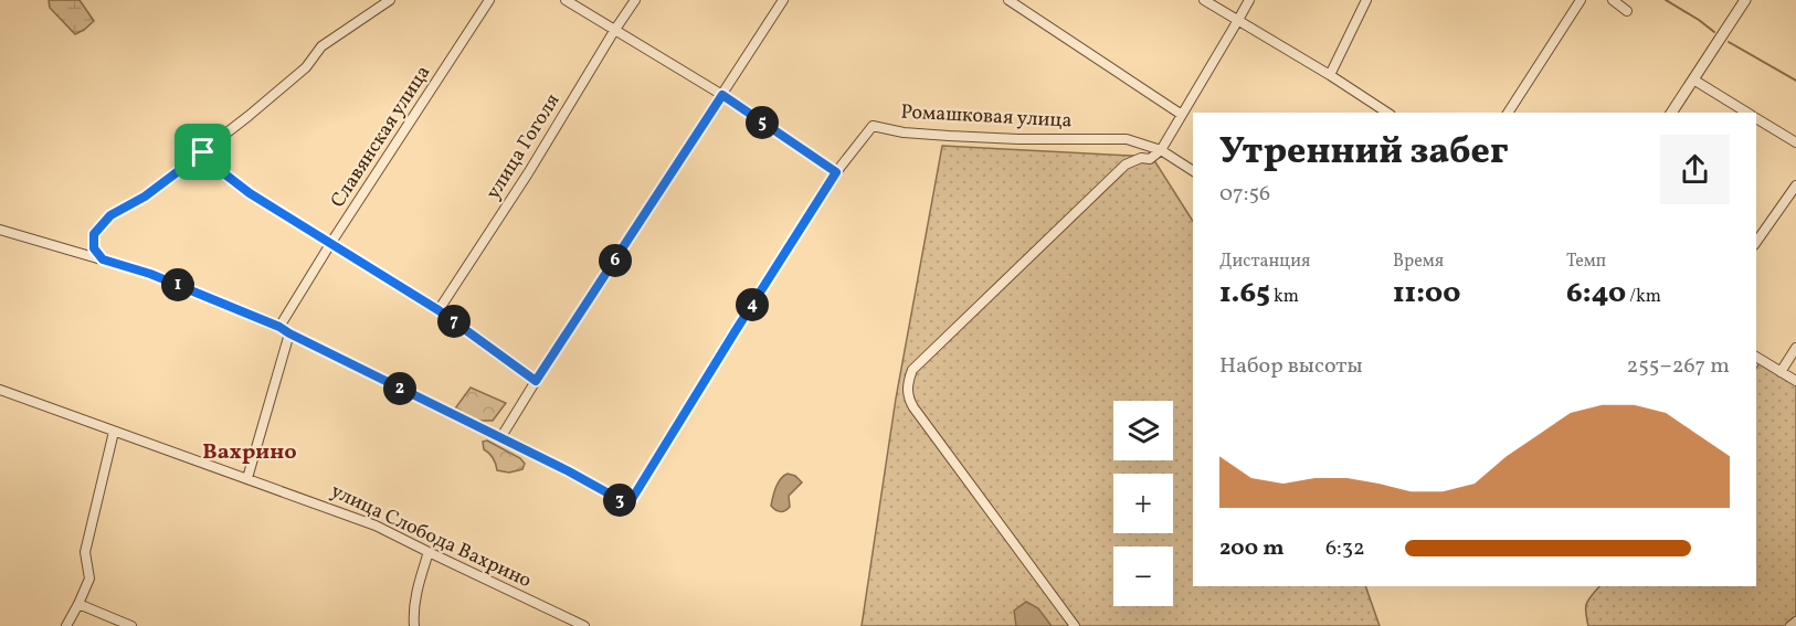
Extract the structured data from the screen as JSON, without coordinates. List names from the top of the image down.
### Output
{
  "streets": {
    "street": [
      "Ромашковая улица",
      "Славянская улица",
      "улица Гоголя",
      "улица Слобода Вахрино"
    ]
  },
  "districts": ["Вахрино"],
  "page": {
    "pins": [
      "5",
      "6",
      "1",
      "4",
      "7",
      "2",
      "3"
    ],
    "heading": ["Утренний забег", "07:56"],
    "stats": [
      ["Дистанция", "1.65 km"],
      ["Время", "11:00"],
      ["Темп", "6:40 /km"]
    ],
    "chart": ["Набор высоты", "255–267 m"],
    "map_buttons": ["+", "−"],
    "list": [
      {
        "name": "200 m",
        "note": "6:32"
      }
    ]
  }
}
